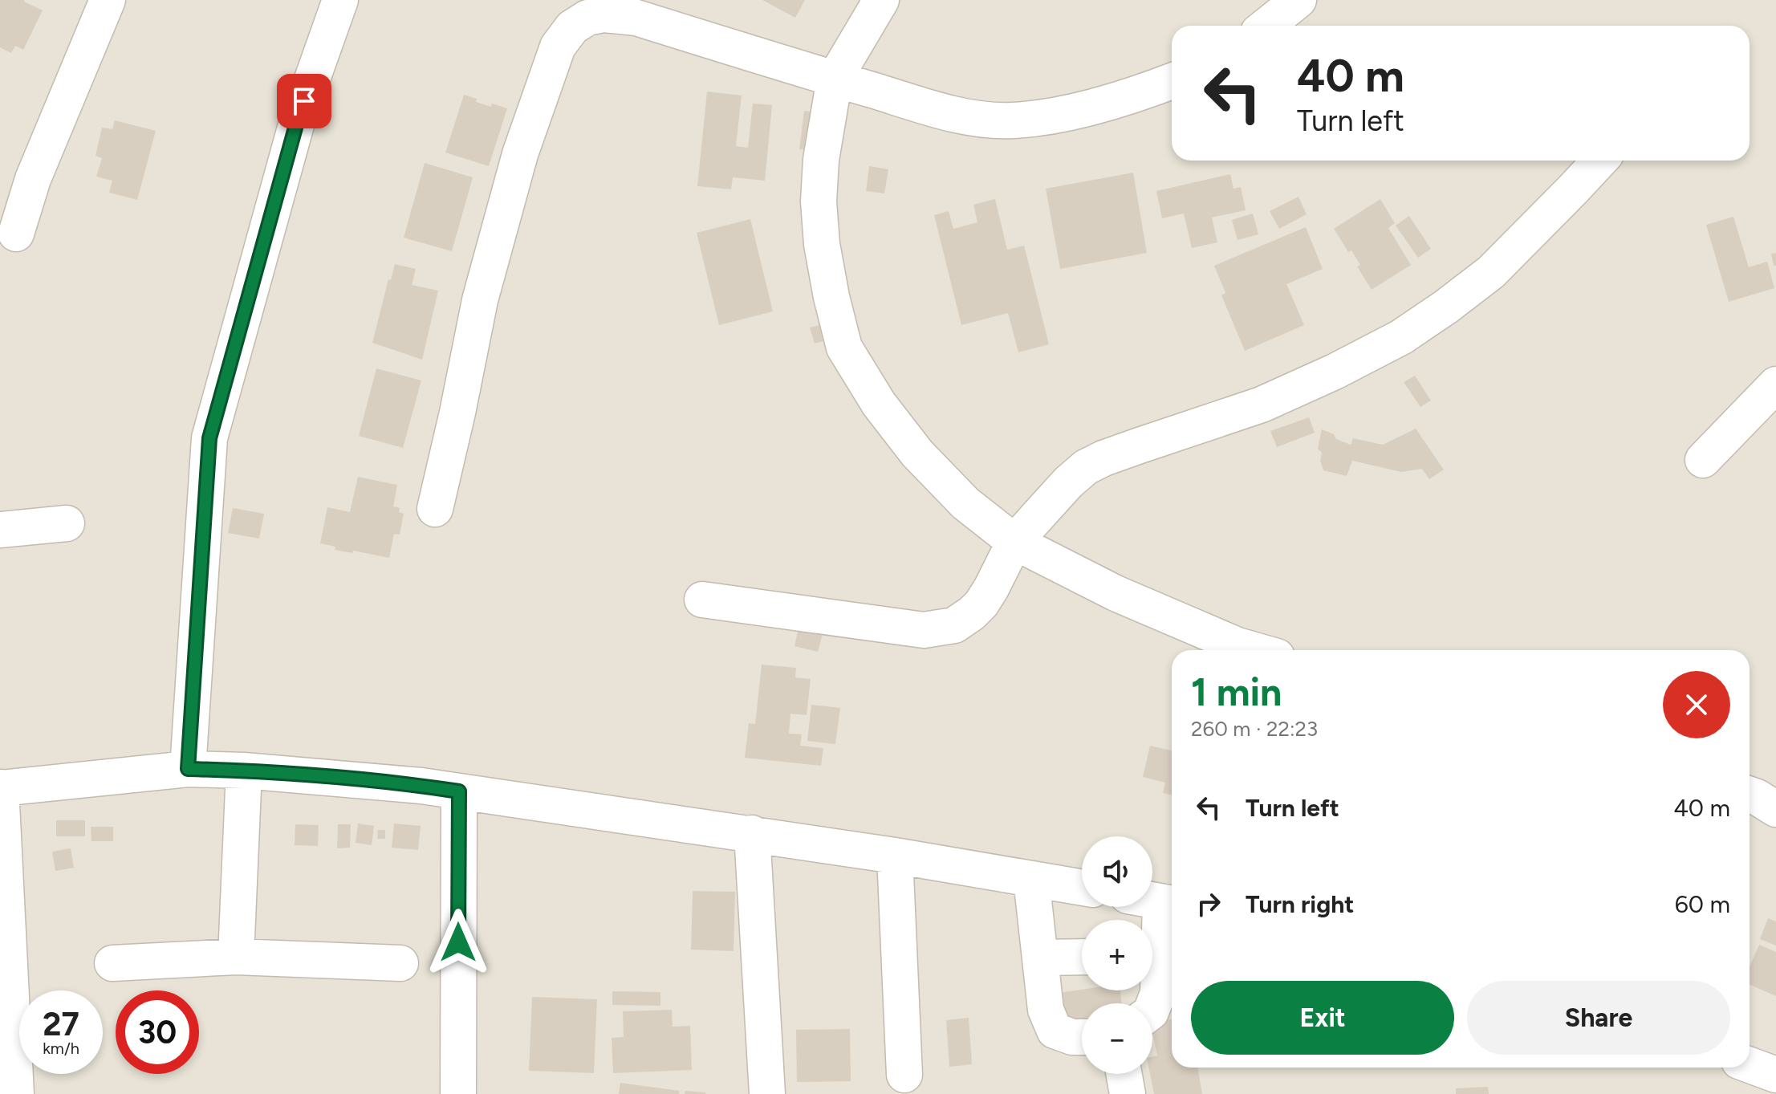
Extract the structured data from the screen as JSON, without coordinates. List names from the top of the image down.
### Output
{
  "page": {
    "turn": ["40 m", "Turn left"],
    "heading": ["1 min", "260 m · 22:23"],
    "list": [
      {
        "name": "Turn left",
        "value": "40 m"
      },
      {
        "name": "Turn right",
        "value": "60 m"
      }
    ],
    "map_buttons": ["+", "−"],
    "buttons": ["Exit", "Share"],
    "speed": "27 km/h",
    "limit": "30"
  }
}
